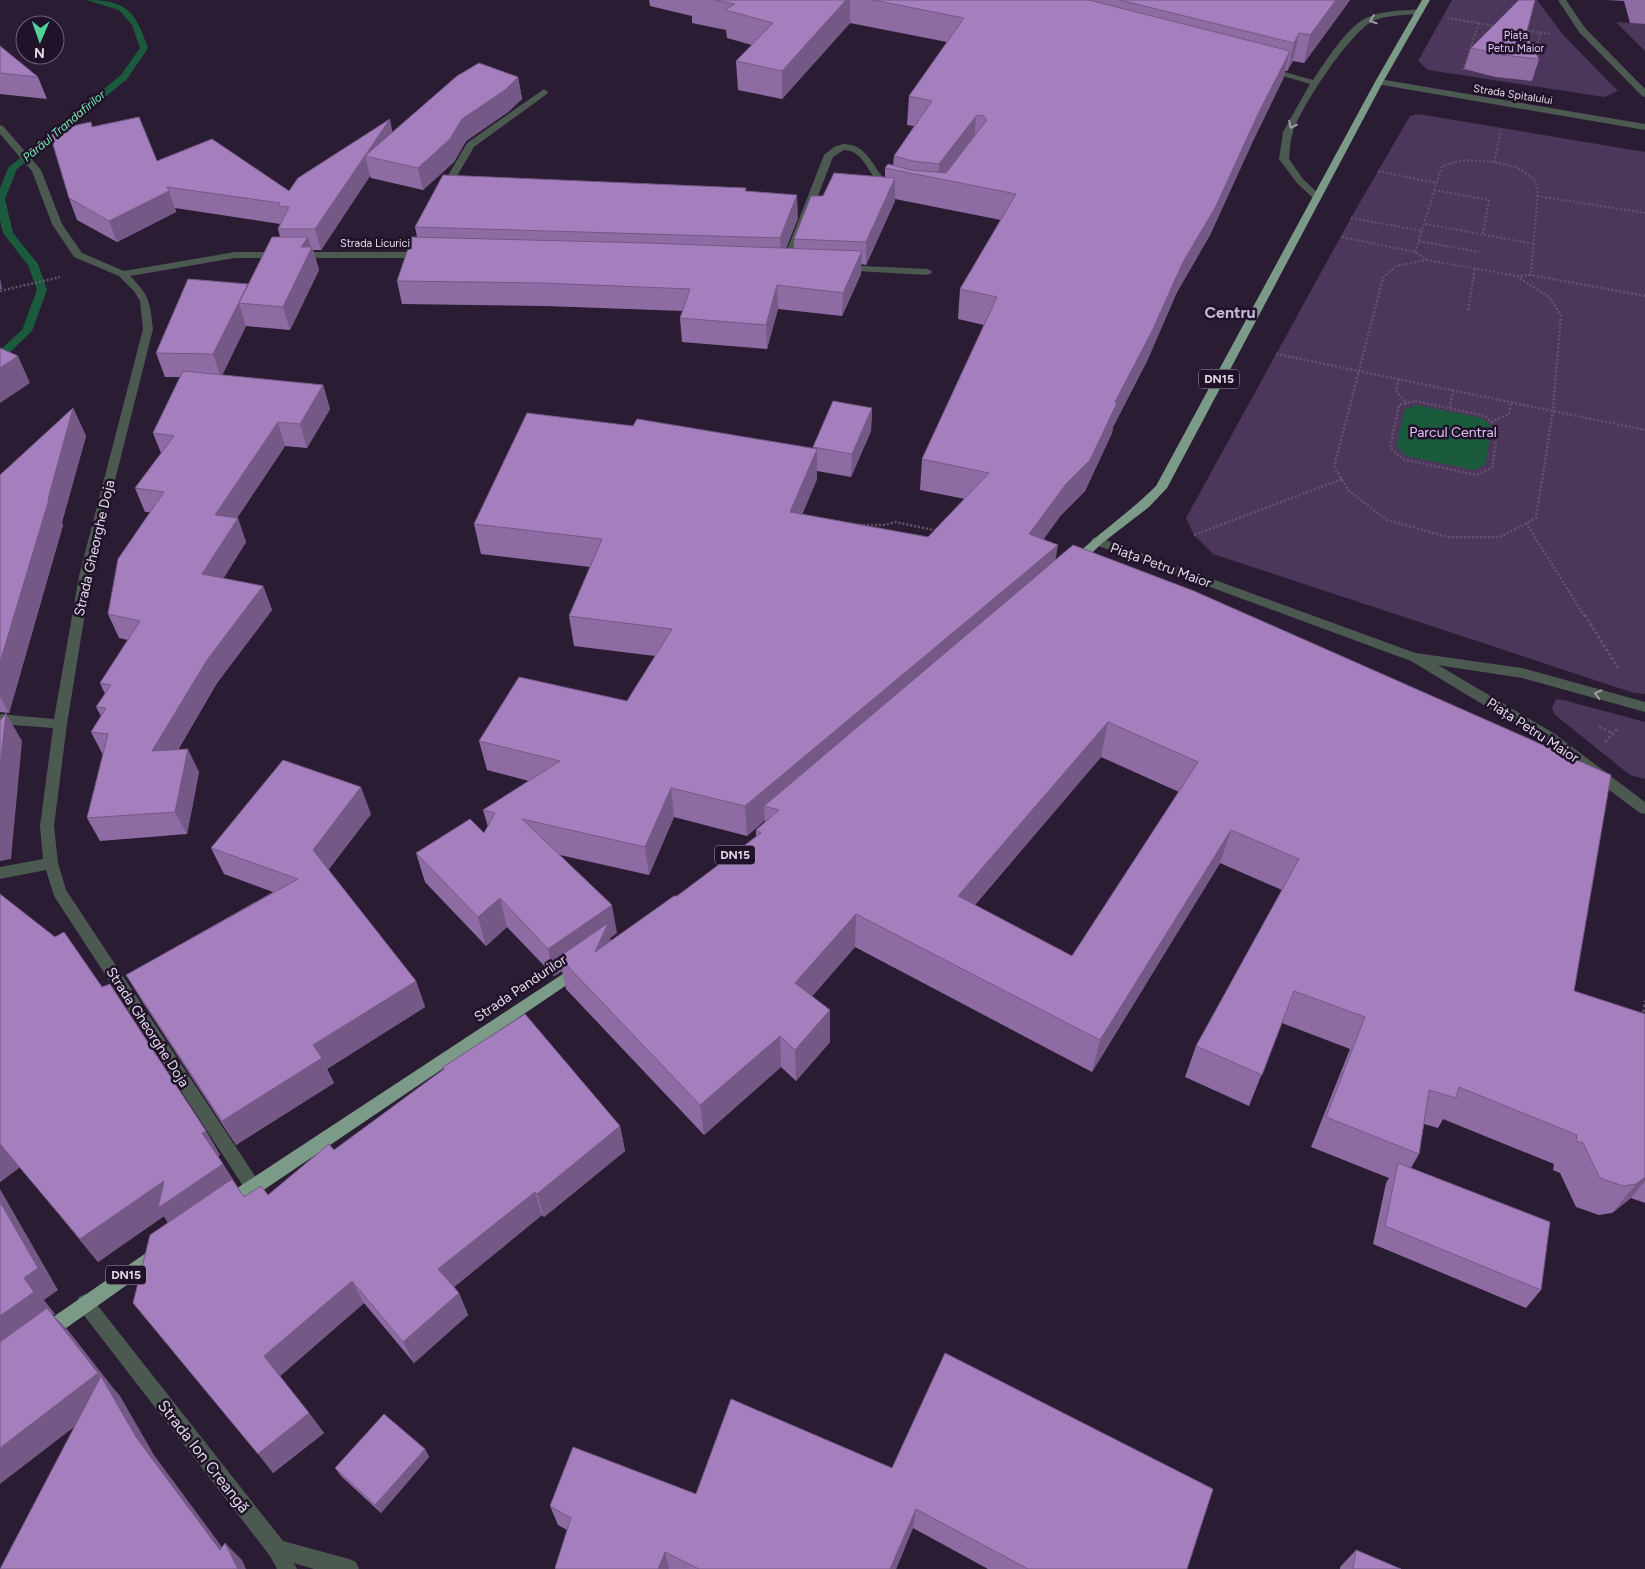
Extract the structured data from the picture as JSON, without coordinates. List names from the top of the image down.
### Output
{
  "streets": {
    "highway": ["DN15", "Piața Petru Maior", "Strada Pandurilor"],
    "street": [
      "Strada Spitalului",
      "Strada Licurici",
      "Strada Gheorghe Doja",
      "Strada Ion Creangă"
    ]
  },
  "crossings": [
    ["Strada Spitalului", "Piața Petru Maior"],
    ["Strada Licurici", "Strada Gheorghe Doja"],
    ["DN15", "Piața Petru Maior"],
    ["DN15", "Strada Ion Creangă"],
    ["Strada Gheorghe Doja", "Strada Pandurilor"]
  ],
  "districts": ["Centru"],
  "water": ["Pârâul Trandafirilor"],
  "parks": ["Piața Petru Maior", "Parcul Central"],
  "north": "bottom"
}
